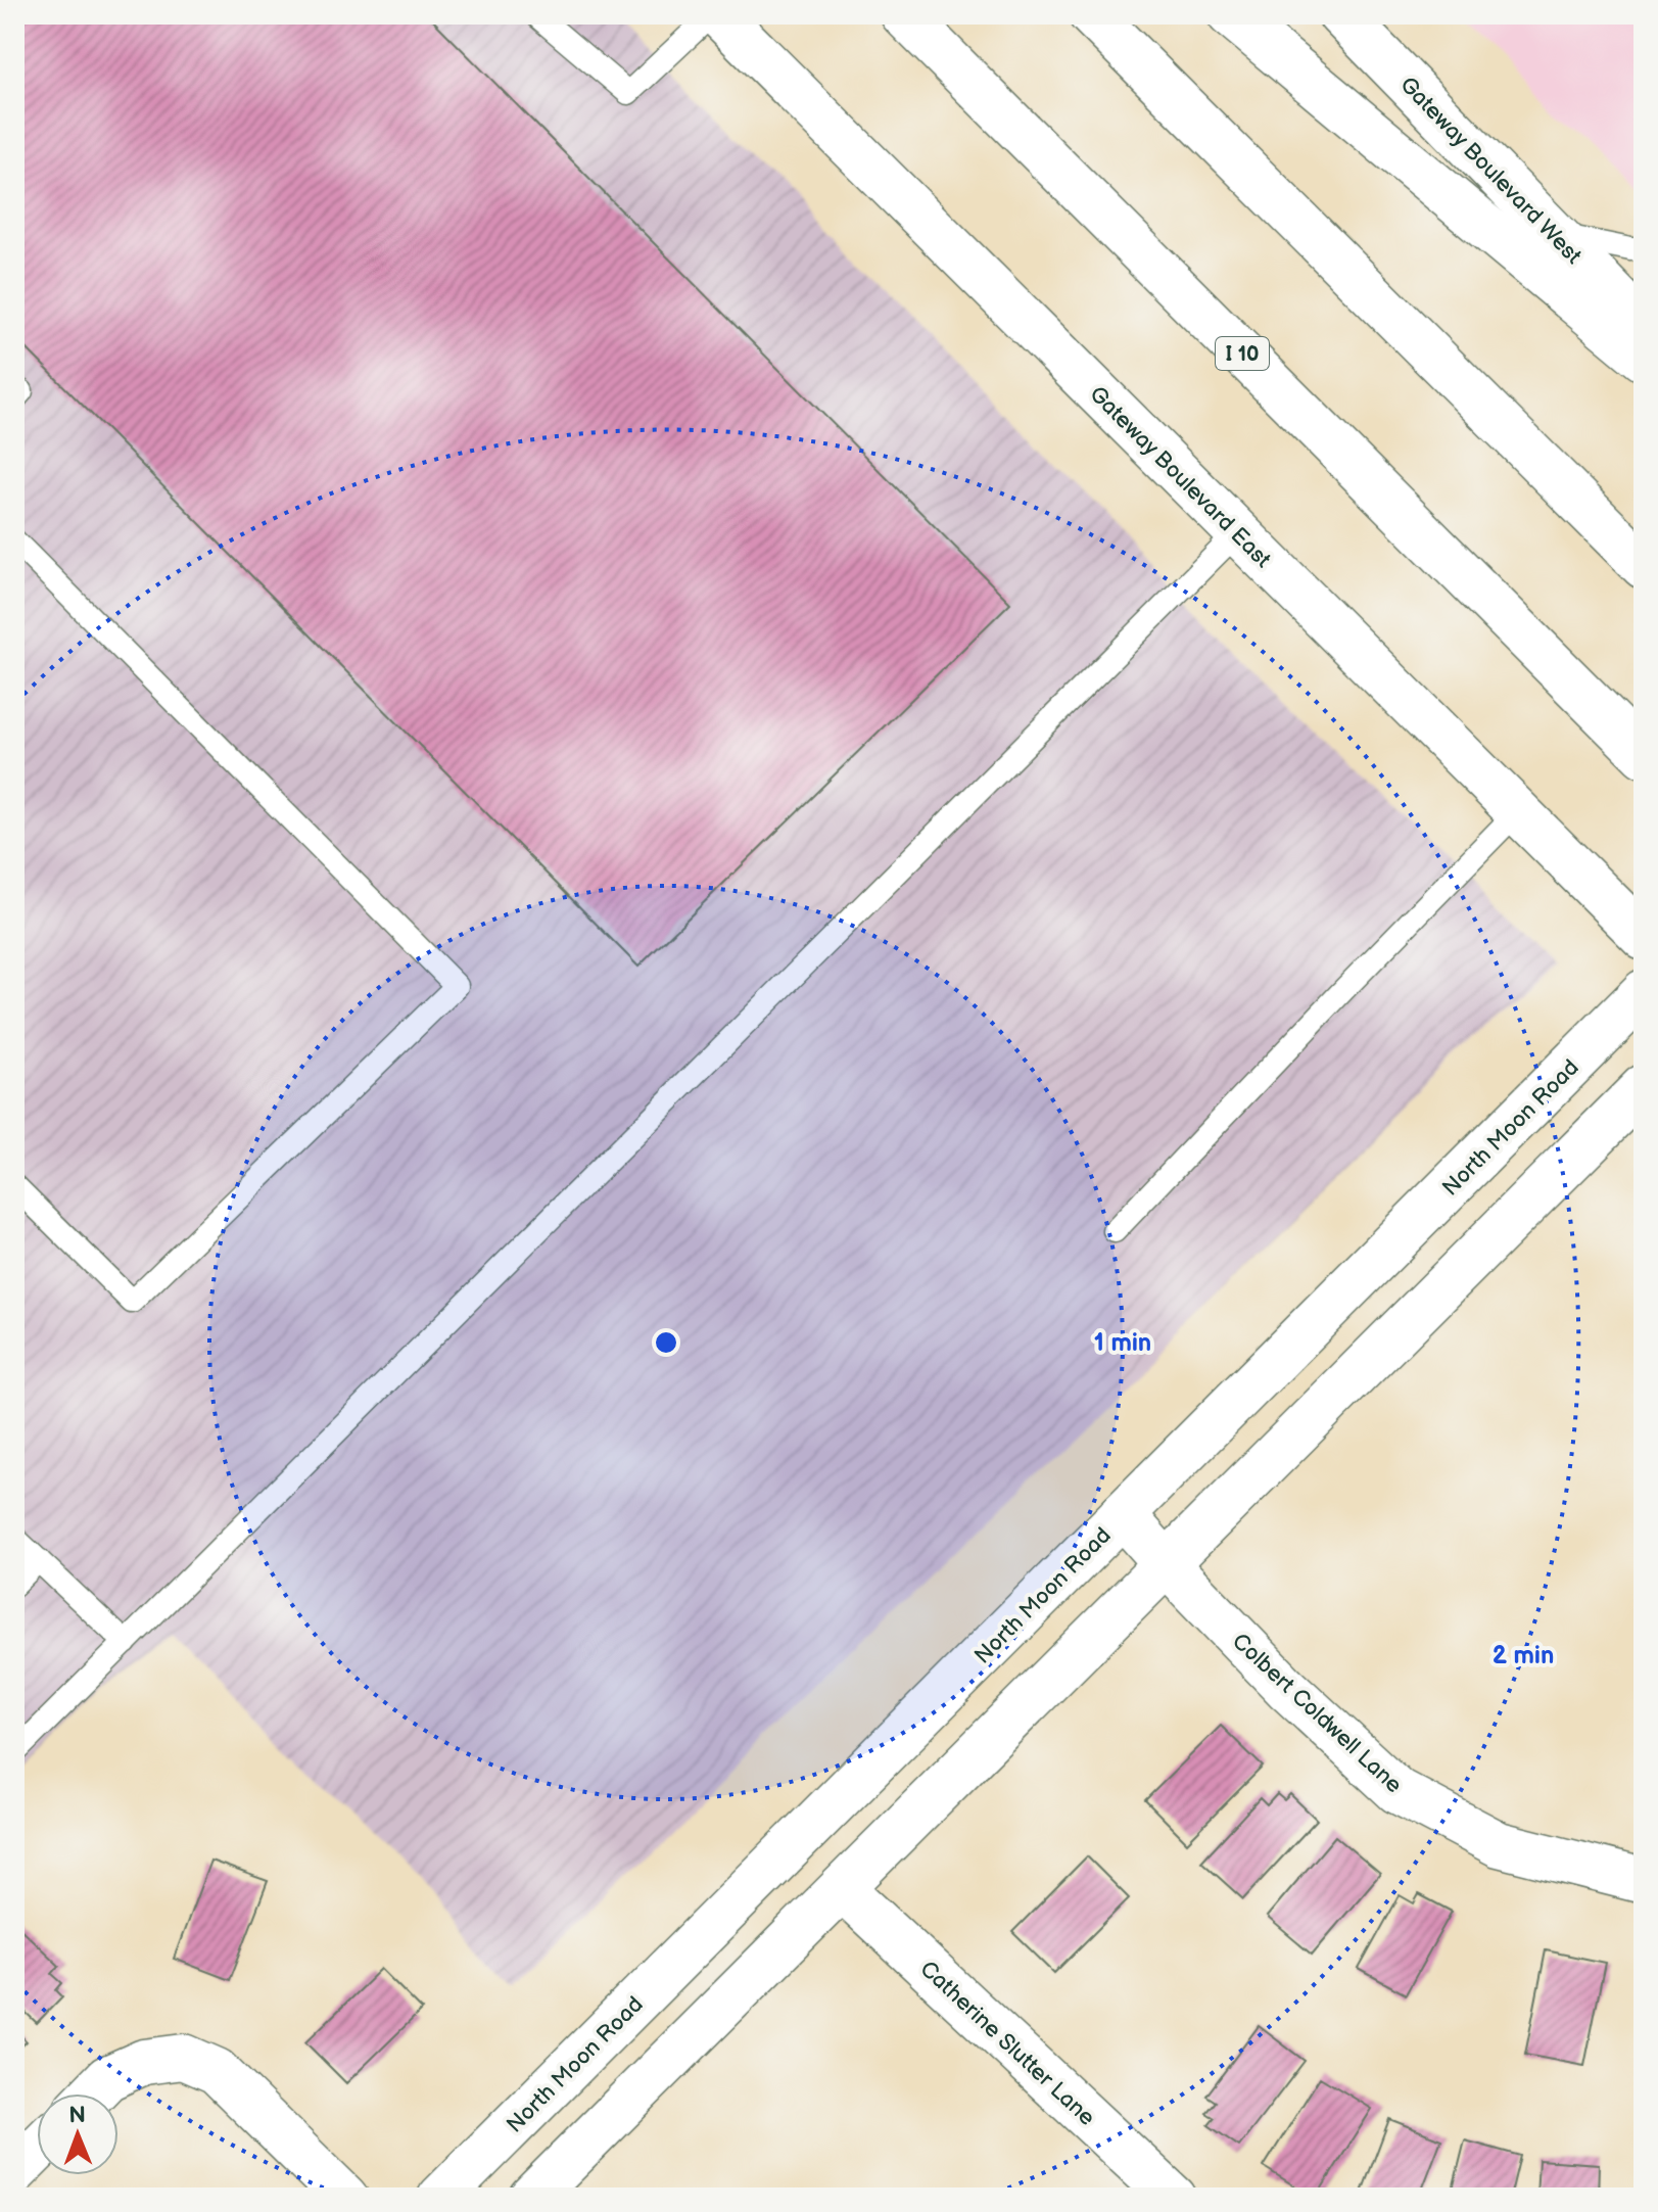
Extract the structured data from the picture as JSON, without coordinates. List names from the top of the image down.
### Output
{
  "streets": {
    "main road": [
      "Gateway Boulevard West",
      "I 10",
      "Gateway Boulevard East",
      "North Moon Road",
      "Colbert Coldwell Lane",
      "Catherine Slutter Lane"
    ]
  },
  "crossings": [
    ["North Moon Road", "Colbert Coldwell Lane"]
  ],
  "north": "top",
  "rings": ["1 min", "2 min"]
}
